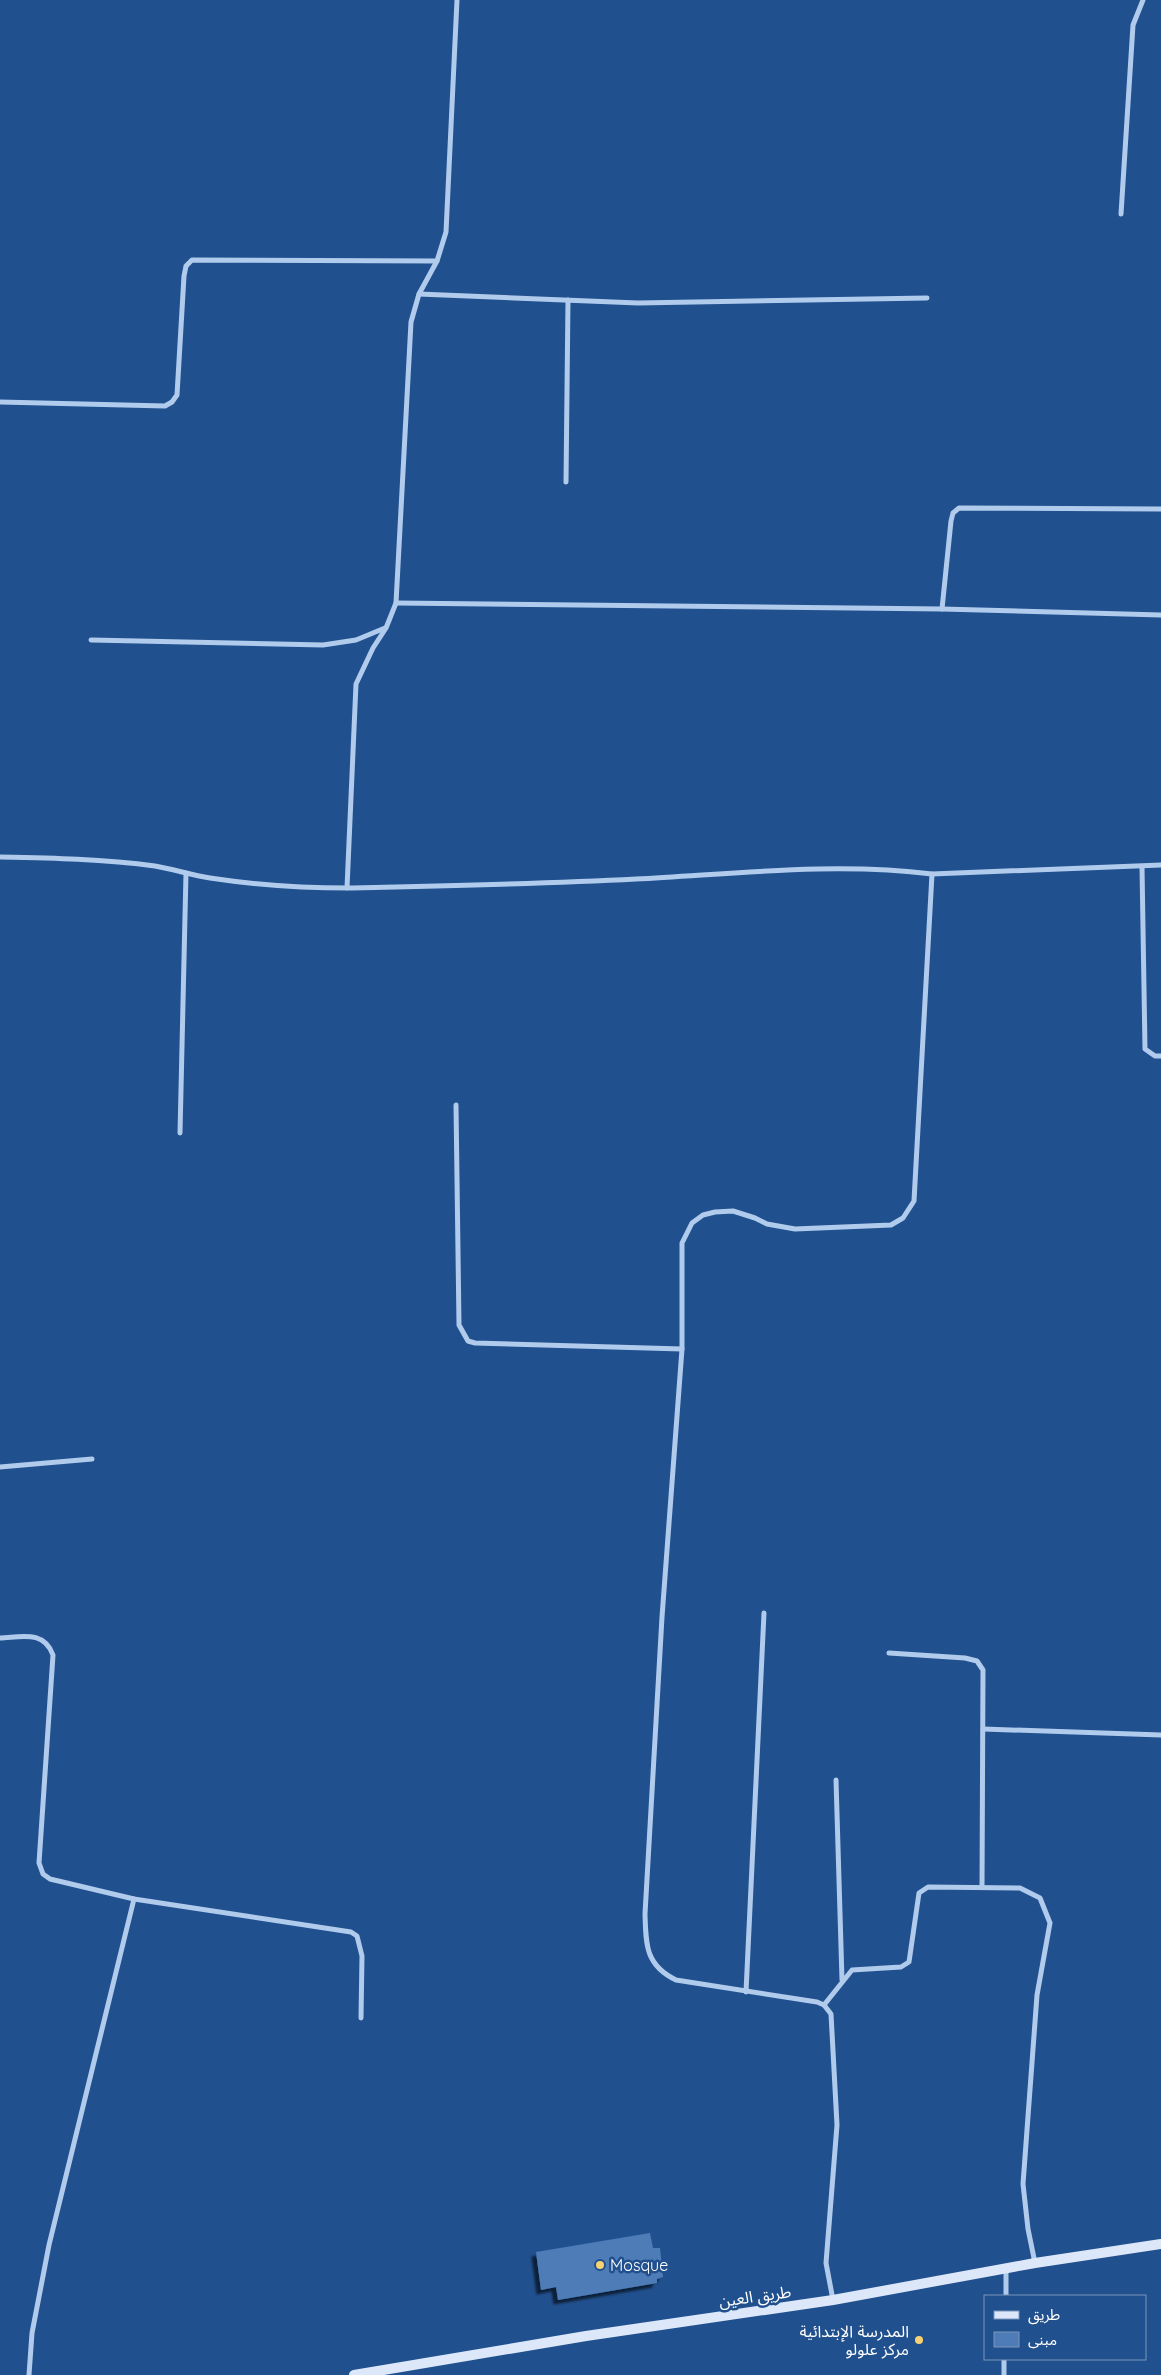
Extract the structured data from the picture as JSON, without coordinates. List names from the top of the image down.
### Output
{
  "streets": {
    "main road": ["طريق العين"]
  },
  "places": ["Mosque", "المدرسة الإبتدائية مركز علولو"],
  "legend": ["طريق", "مبنى"]
}
